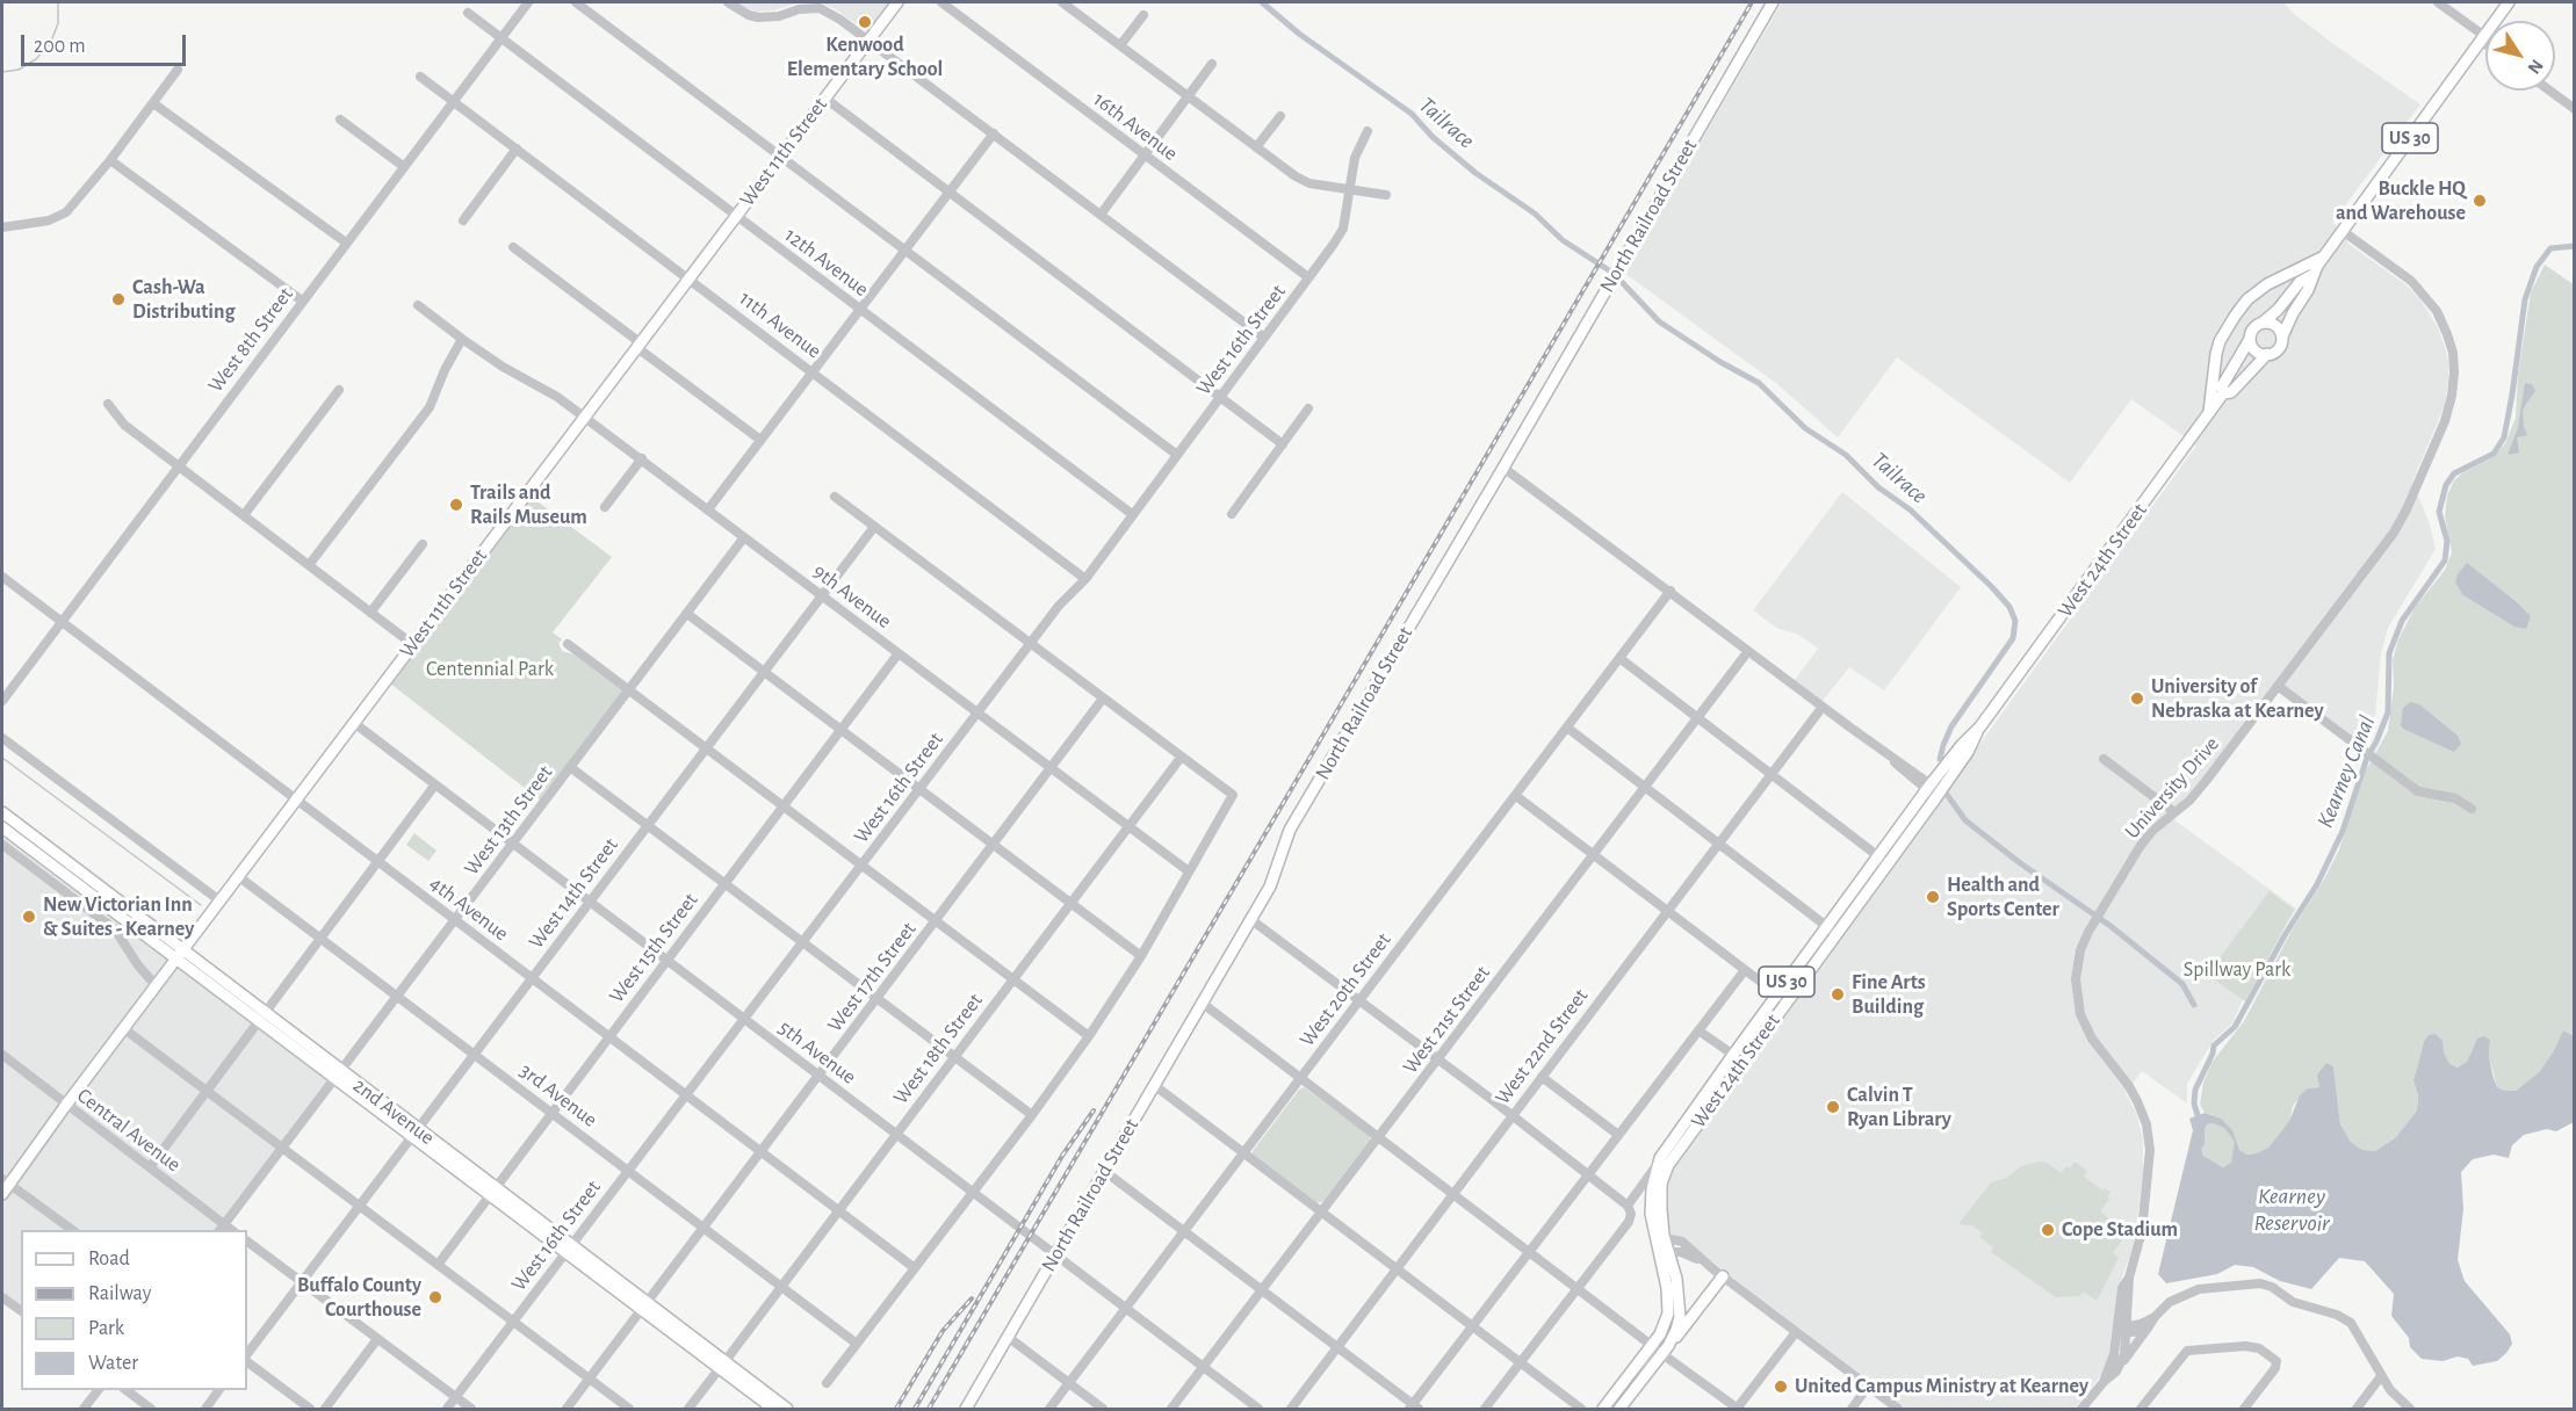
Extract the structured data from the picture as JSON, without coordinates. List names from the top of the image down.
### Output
{
  "streets": {
    "main road": [
      "US 30",
      "West 11th Street",
      "North Railroad Street",
      "West 24th Street",
      "2nd Avenue"
    ],
    "street": [
      "16th Avenue",
      "12th Avenue",
      "11th Avenue",
      "West 8th Street",
      "West 16th Street",
      "9th Avenue",
      "University Drive",
      "West 13th Street",
      "West 14th Street",
      "4th Avenue",
      "West 15th Street",
      "West 17th Street",
      "West 20th Street",
      "West 21st Street",
      "West 22nd Street",
      "West 18th Street",
      "5th Avenue",
      "3rd Avenue",
      "Central Avenue"
    ]
  },
  "crossings": [
    ["16th Avenue", "West 16th Street"],
    ["US 30", "West 24th Street"],
    ["US 30", "University Drive"],
    ["West 11th Street", "12th Avenue"],
    ["West 11th Street", "11th Avenue"],
    ["West 11th Street", "9th Avenue"],
    ["West 11th Street", "4th Avenue"],
    ["West 11th Street", "5th Avenue"],
    ["West 11th Street", "3rd Avenue"],
    ["West 11th Street", "2nd Avenue"],
    ["West 11th Street", "Central Avenue"],
    ["North Railroad Street", "5th Avenue"],
    ["12th Avenue", "West 8th Street"],
    ["12th Avenue", "West 16th Street"],
    ["11th Avenue", "West 8th Street"],
    ["11th Avenue", "West 16th Street"],
    ["West 8th Street", "4th Avenue"],
    ["West 16th Street", "9th Avenue"],
    ["West 16th Street", "4th Avenue"],
    ["West 16th Street", "5th Avenue"],
    ["West 16th Street", "3rd Avenue"],
    ["West 16th Street", "2nd Avenue"],
    ["9th Avenue", "West 13th Street"],
    ["9th Avenue", "West 14th Street"],
    ["9th Avenue", "West 15th Street"],
    ["9th Avenue", "West 17th Street"],
    ["9th Avenue", "West 18th Street"],
    ["West 13th Street", "4th Avenue"],
    ["West 13th Street", "5th Avenue"],
    ["West 13th Street", "3rd Avenue"],
    ["West 13th Street", "2nd Avenue"],
    ["West 13th Street", "Central Avenue"],
    ["West 14th Street", "4th Avenue"],
    ["West 14th Street", "5th Avenue"],
    ["West 14th Street", "3rd Avenue"],
    ["West 14th Street", "2nd Avenue"],
    ["4th Avenue", "West 15th Street"],
    ["4th Avenue", "West 17th Street"],
    ["4th Avenue", "West 18th Street"],
    ["West 15th Street", "5th Avenue"],
    ["West 15th Street", "3rd Avenue"],
    ["West 15th Street", "2nd Avenue"],
    ["West 17th Street", "5th Avenue"],
    ["West 17th Street", "3rd Avenue"],
    ["West 17th Street", "2nd Avenue"],
    ["West 20th Street", "5th Avenue"],
    ["West 21st Street", "5th Avenue"],
    ["West 18th Street", "5th Avenue"],
    ["West 18th Street", "3rd Avenue"],
    ["West 18th Street", "2nd Avenue"]
  ],
  "water": ["Tailrace", "Kearney Canal", "Kearney Reservoir"],
  "parks": ["Centennial Park", "Spillway Park"],
  "places": [
    "Kenwood Elementary School",
    "Buckle HQ and Warehouse",
    "Cash-Wa Distributing",
    "Trails and Rails Museum",
    "University of Nebraska at Kearney",
    "Health and Sports Center",
    "New Victorian Inn & Suites - Kearney",
    "Fine Arts Building",
    "Calvin T Ryan Library",
    "Cope Stadium",
    "Buffalo County Courthouse",
    "United Campus Ministry at Kearney"
  ],
  "legend": [
    "Road",
    "Railway",
    "Park",
    "Water"
  ],
  "scale_bar": "200 m",
  "north": "bottom right"
}
